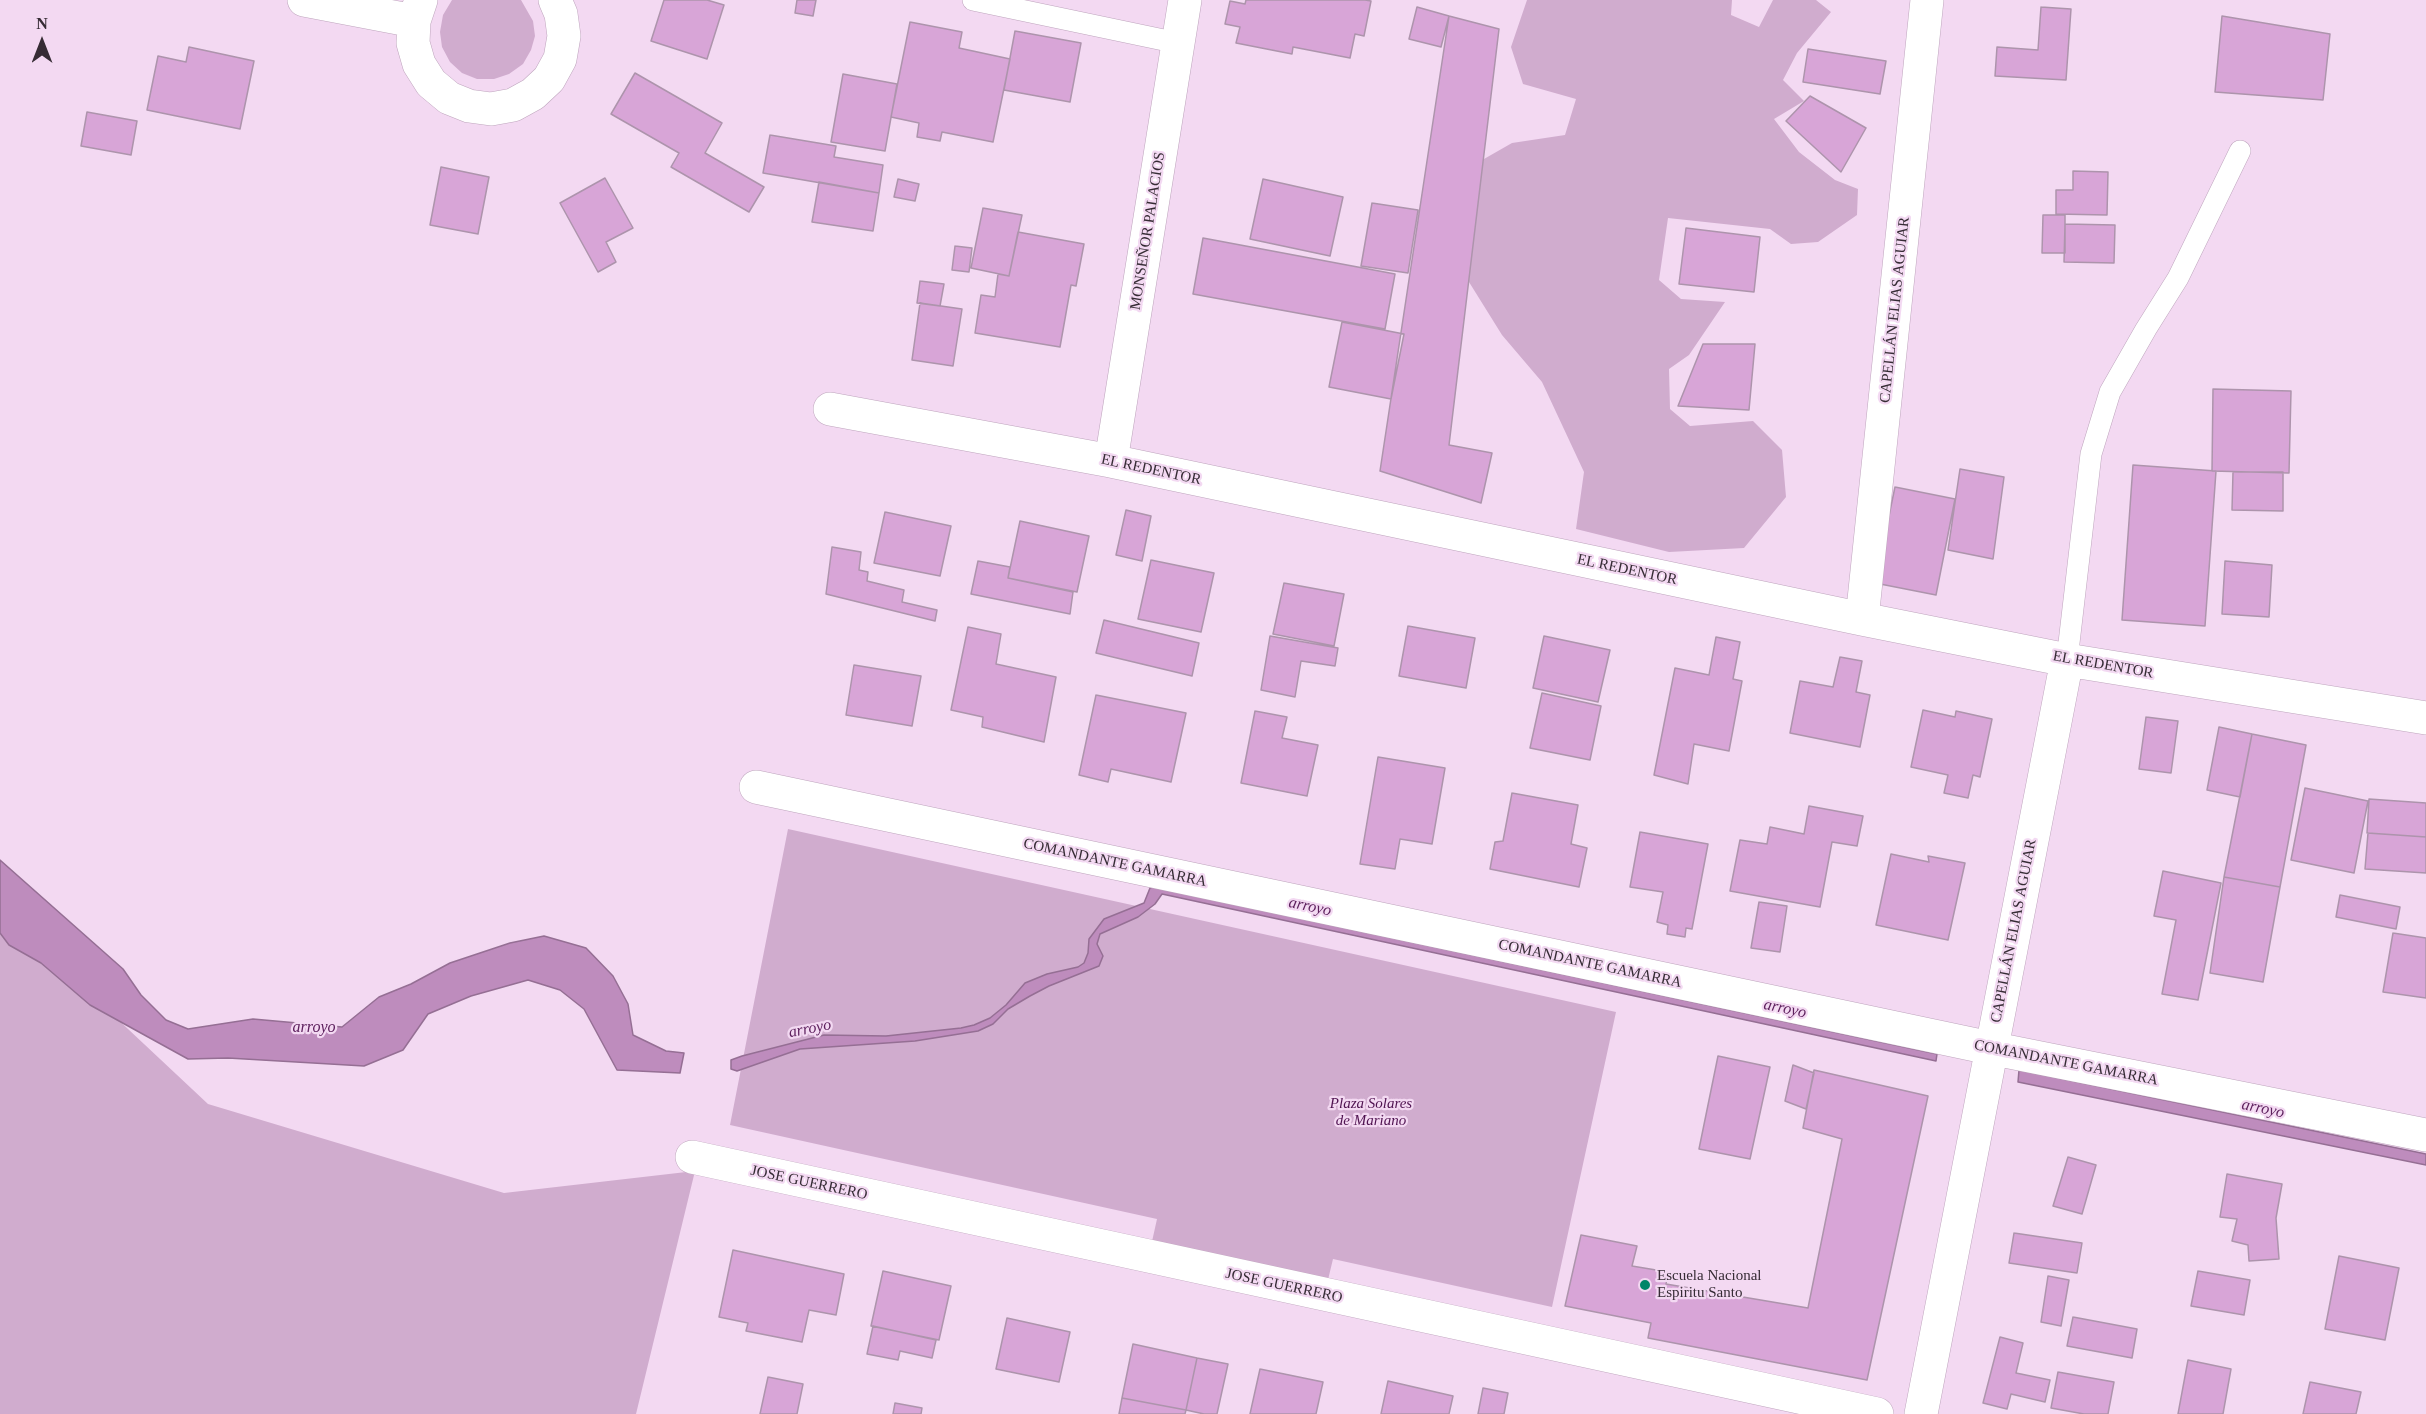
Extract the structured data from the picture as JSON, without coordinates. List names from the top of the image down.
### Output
{
  "streets": {
    "street": [
      "MONSEÑOR PALACIOS",
      "CAPELLÁN ELIAS AGUIAR",
      "EL REDENTOR",
      "COMANDANTE GAMARRA",
      "JOSE GUERRERO"
    ]
  },
  "crossings": [
    ["MONSEÑOR PALACIOS", "EL REDENTOR"],
    ["CAPELLÁN ELIAS AGUIAR", "EL REDENTOR"],
    ["CAPELLÁN ELIAS AGUIAR", "COMANDANTE GAMARRA"]
  ],
  "water": ["arroyo"],
  "parks": ["Plaza Solares de Mariano"],
  "places": ["Escuela Nacional Espiritu Santo"],
  "north": "top"
}
